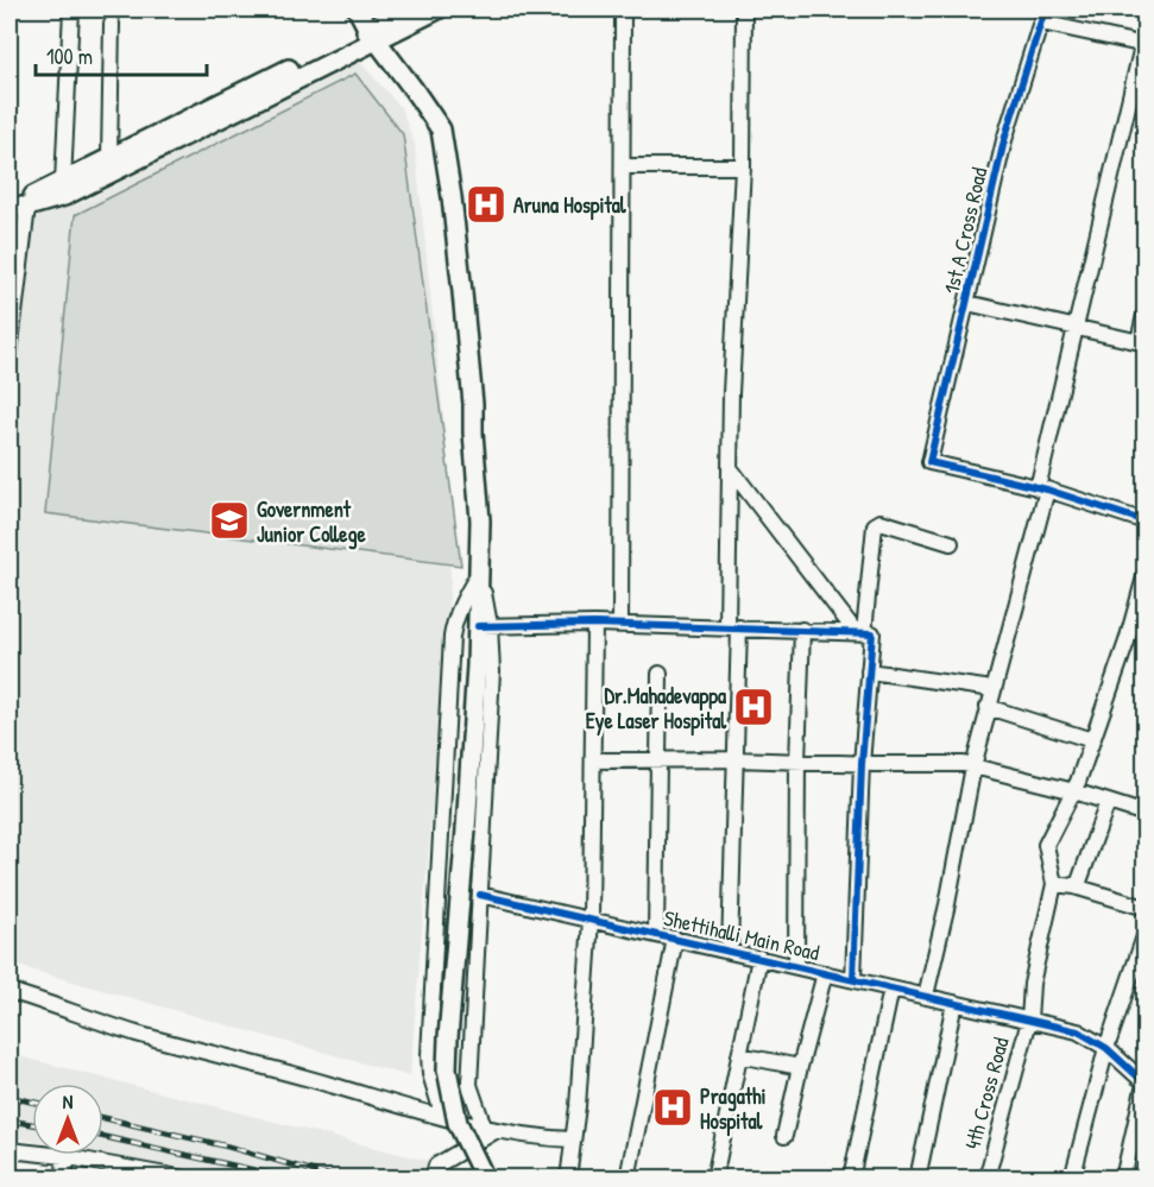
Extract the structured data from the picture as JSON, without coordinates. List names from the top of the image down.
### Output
{
  "streets": {
    "street": ["1st A Cross Road", "Shettihalli Main Road", "4th Cross Road"]
  },
  "crossings": [
    ["Shettihalli Main Road", "4th Cross Road"]
  ],
  "places": {
    "hospital": ["Aruna Hospital", "Dr.Mahadevappa Eye Laser Hospital", "Pragathi Hospital"],
    "school or university": ["Government Junior College"]
  },
  "scale_bar": "100 m",
  "north": "top"
}
